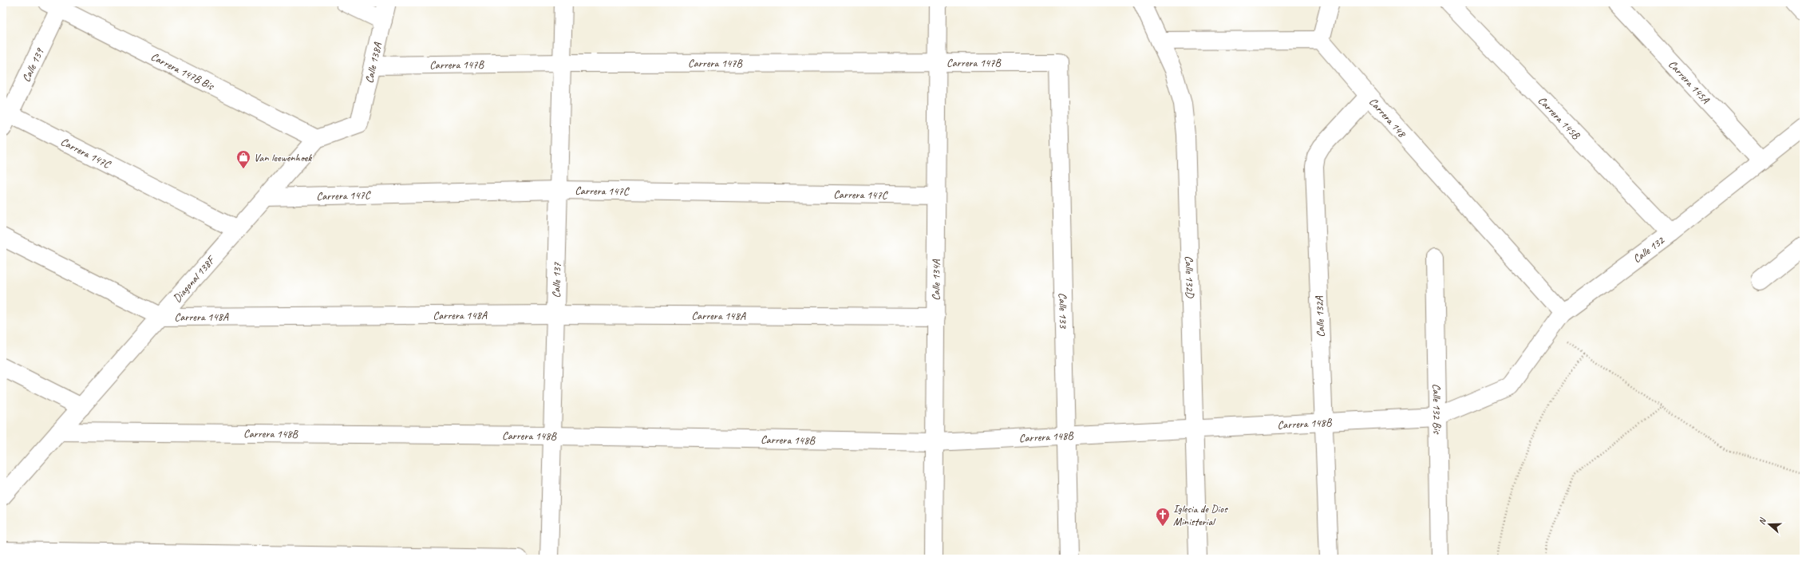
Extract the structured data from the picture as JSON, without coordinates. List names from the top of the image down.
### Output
{
  "streets": {
    "street": [
      "Carrera 147B",
      "Calle 138A",
      "Calle 139",
      "Carrera 147B Bis",
      "Carrera 145A",
      "Carrera 148",
      "Carrera 145B",
      "Carrera 147C",
      "Calle 132",
      "Calle 132D",
      "Diagonal 138F",
      "Calle 137",
      "Calle 134A",
      "Calle 133",
      "Carrera 148A",
      "Calle 132A",
      "Calle 132 Bis",
      "Carrera 148B"
    ]
  },
  "crossings": [
    ["Carrera 147B", "Calle 138A"],
    ["Carrera 147B", "Calle 137"],
    ["Carrera 147B", "Calle 134A"],
    ["Carrera 147B", "Calle 133"],
    ["Calle 138A", "Diagonal 138F"],
    ["Calle 139", "Carrera 147B Bis"],
    ["Calle 139", "Carrera 147C"],
    ["Carrera 147B Bis", "Diagonal 138F"],
    ["Carrera 145A", "Calle 132"],
    ["Carrera 148", "Calle 132"],
    ["Carrera 148", "Calle 132A"],
    ["Carrera 145B", "Calle 132"],
    ["Carrera 147C", "Diagonal 138F"],
    ["Carrera 147C", "Calle 137"],
    ["Carrera 147C", "Calle 134A"],
    ["Calle 132", "Carrera 148B"],
    ["Calle 132D", "Carrera 148B"],
    ["Diagonal 138F", "Carrera 148A"],
    ["Diagonal 138F", "Carrera 148B"],
    ["Calle 137", "Carrera 148A"],
    ["Calle 137", "Carrera 148B"],
    ["Calle 134A", "Carrera 148A"],
    ["Calle 134A", "Carrera 148B"],
    ["Calle 133", "Carrera 148B"],
    ["Calle 132A", "Carrera 148B"],
    ["Calle 132 Bis", "Carrera 148B"]
  ],
  "places": {
    "shop": ["Van leewenhoek"],
    "church": ["Iglesia de Dios Ministerial"]
  },
  "north": "left"
}
